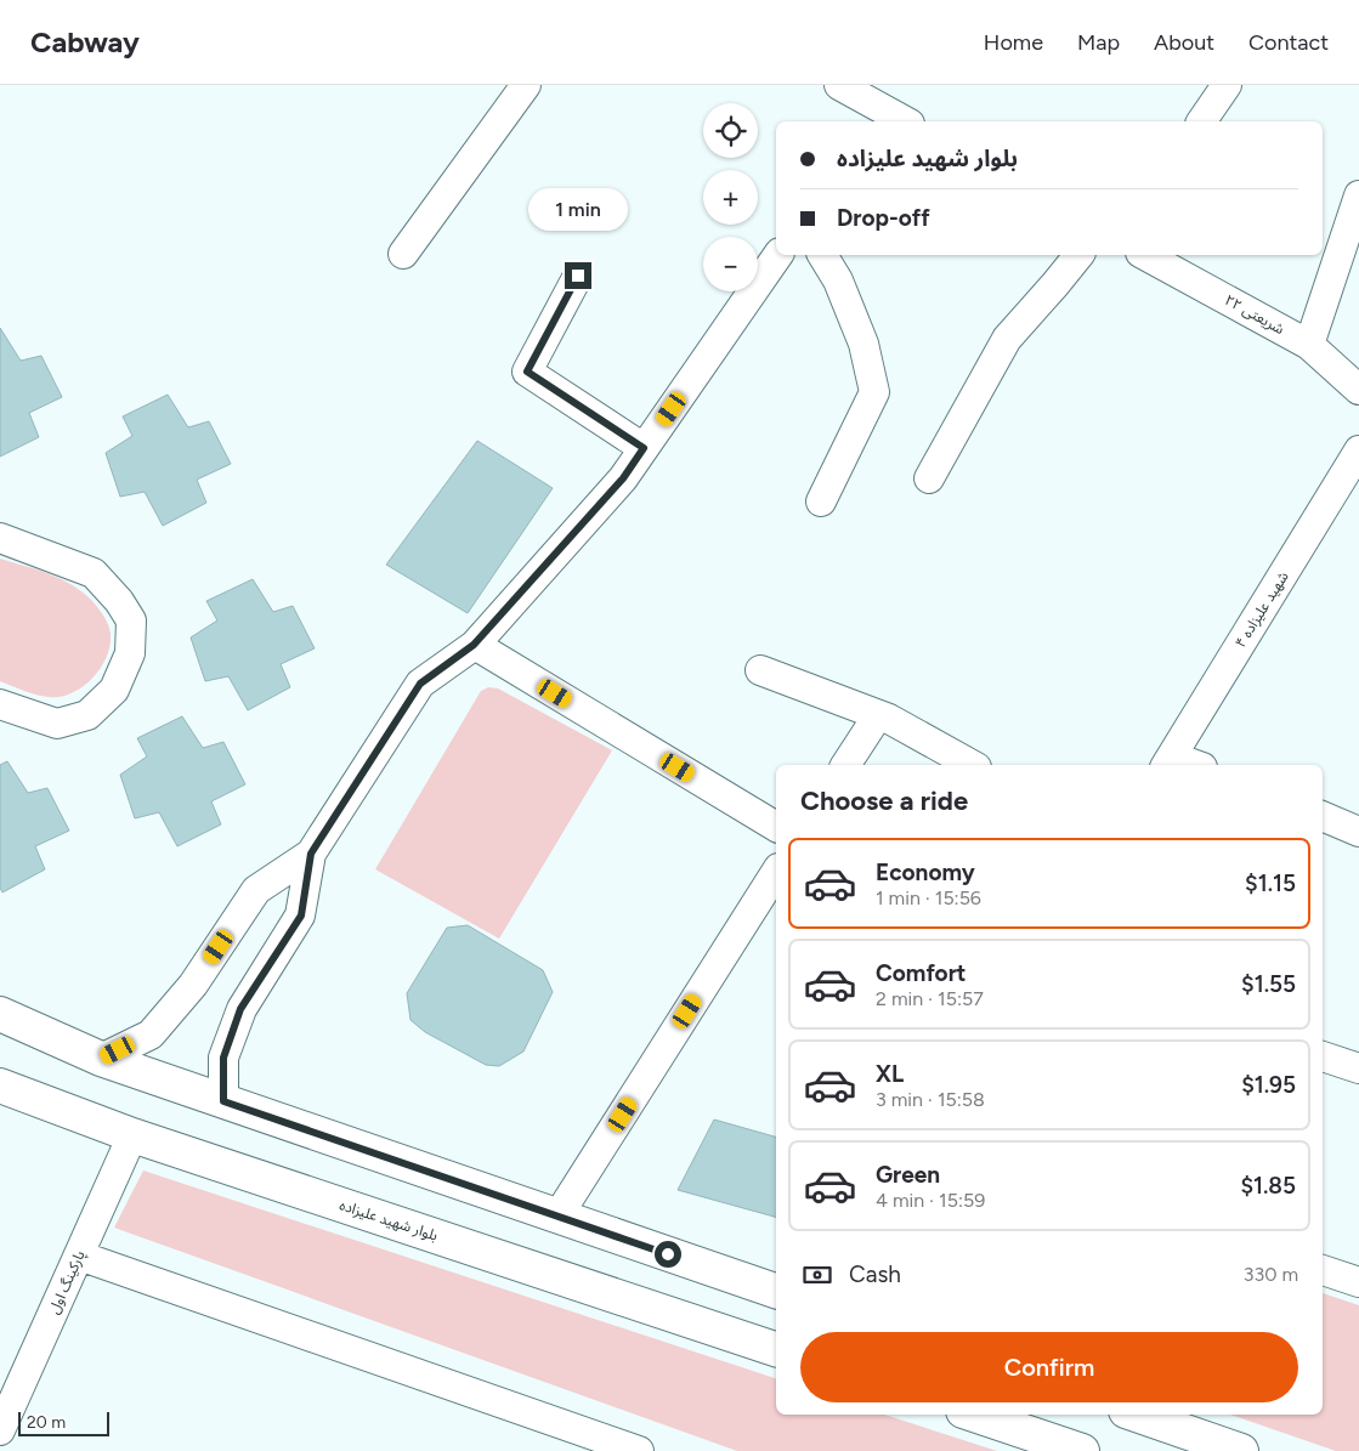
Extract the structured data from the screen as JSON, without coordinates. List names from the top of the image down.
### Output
{
  "streets": {
    "main road": ["بلوار شهید علیزاده"],
    "street": ["شریعتی ۲۲", "شهید علیزاده ۴", "پارکینگ اول"]
  },
  "crossings": [
    ["بلوار شهید علیزاده", "پارکینگ اول"]
  ],
  "scale_bar": "20 m",
  "page": {
    "header": "Cabway",
    "nav": [
      "Home",
      "Map",
      "About",
      "Contact"
    ],
    "map_buttons": ["+", "−"],
    "banner": ["بلوار شهید علیزاده", "Drop-off"],
    "bubble": "1 min",
    "heading": "Choose a ride",
    "list": [
      {
        "name": "Economy",
        "note": "1 min · 15:56",
        "value": "$1.15"
      },
      {
        "name": "Comfort",
        "note": "2 min · 15:57",
        "value": "$1.55"
      },
      {
        "name": "XL",
        "note": "3 min · 15:58",
        "value": "$1.95"
      },
      {
        "name": "Green",
        "note": "4 min · 15:59",
        "value": "$1.85"
      }
    ],
    "pay": ["Cash", "330 m"],
    "buttons": "Confirm",
    "scale": "20 m"
  }
}
